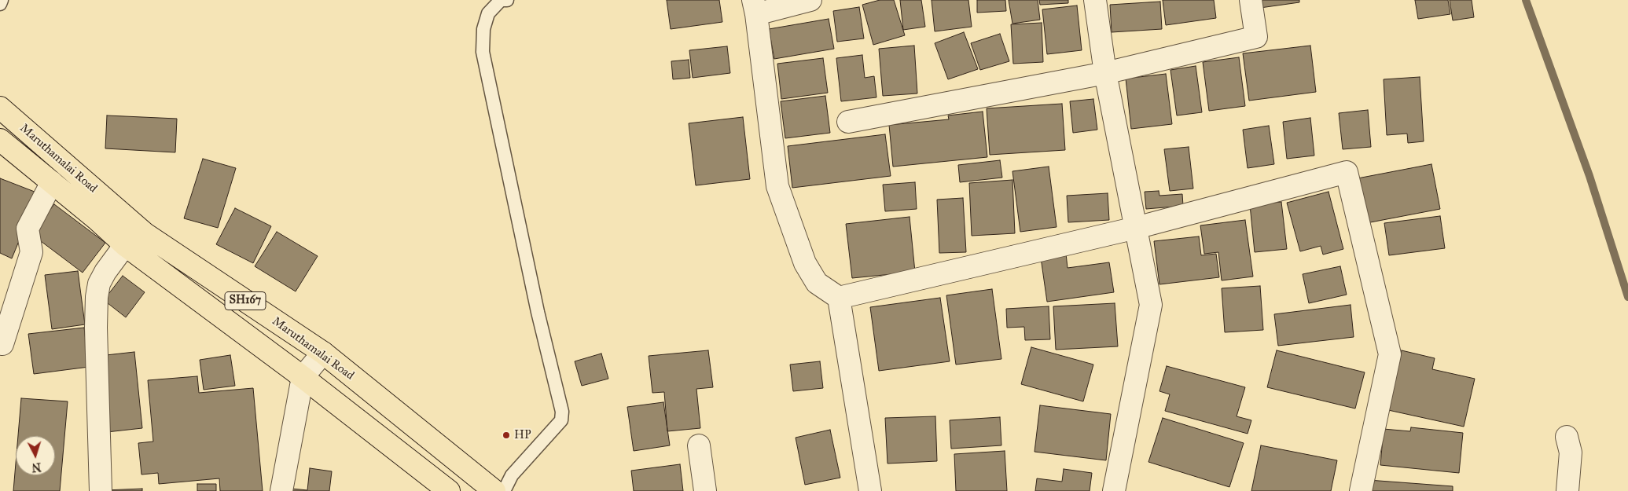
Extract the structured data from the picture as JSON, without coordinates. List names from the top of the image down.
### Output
{
  "streets": {
    "main road": ["Maruthamalai Road", "SH167"]
  },
  "places": ["HP"],
  "north": "bottom"
}
